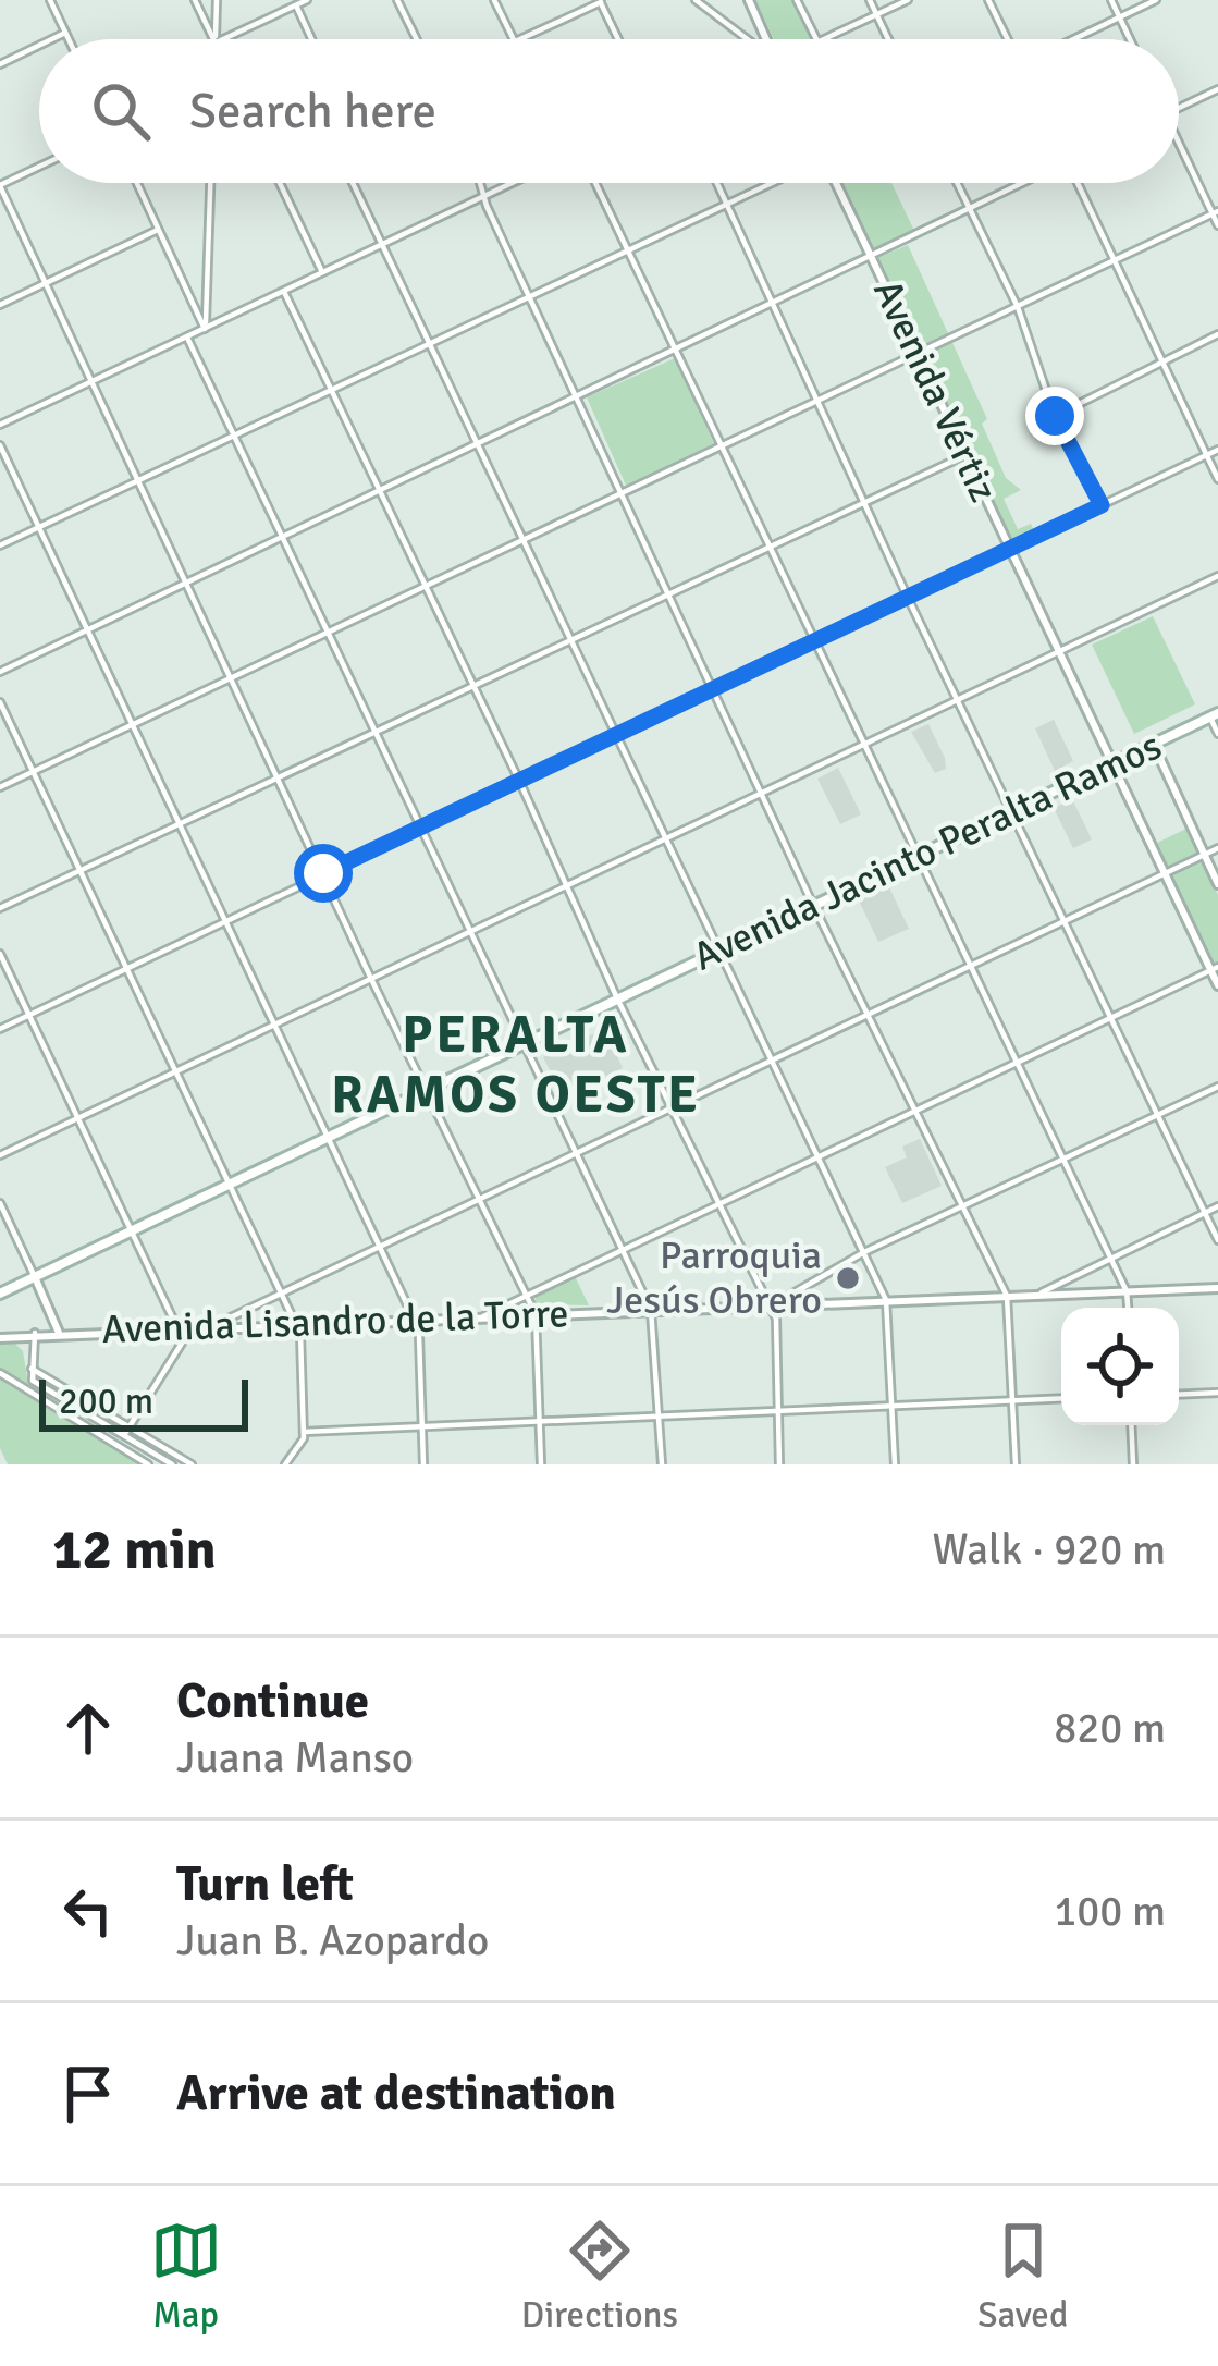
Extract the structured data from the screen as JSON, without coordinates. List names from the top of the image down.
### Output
{
  "streets": {
    "main road": ["Avenida Jacinto Peralta Ramos"],
    "street": ["Avenida Vértiz", "Avenida Lisandro de la Torre"]
  },
  "crossings": [
    ["Avenida Vértiz", "Avenida Jacinto Peralta Ramos"]
  ],
  "districts": ["PERALTA RAMOS OESTE"],
  "places": ["Parroquia Jesús Obrero"],
  "scale_bar": "200 m",
  "page": {
    "search": "Search here",
    "scale": "200 m",
    "heading": ["12 min", "Walk · 920 m"],
    "list": [
      ["Continue", "Juana Manso", "820 m"],
      ["Turn left", "Juan B. Azopardo", "100 m"],
      "Arrive at destination"
    ],
    "nav": ["Map", "Directions", "Saved"]
  }
}
